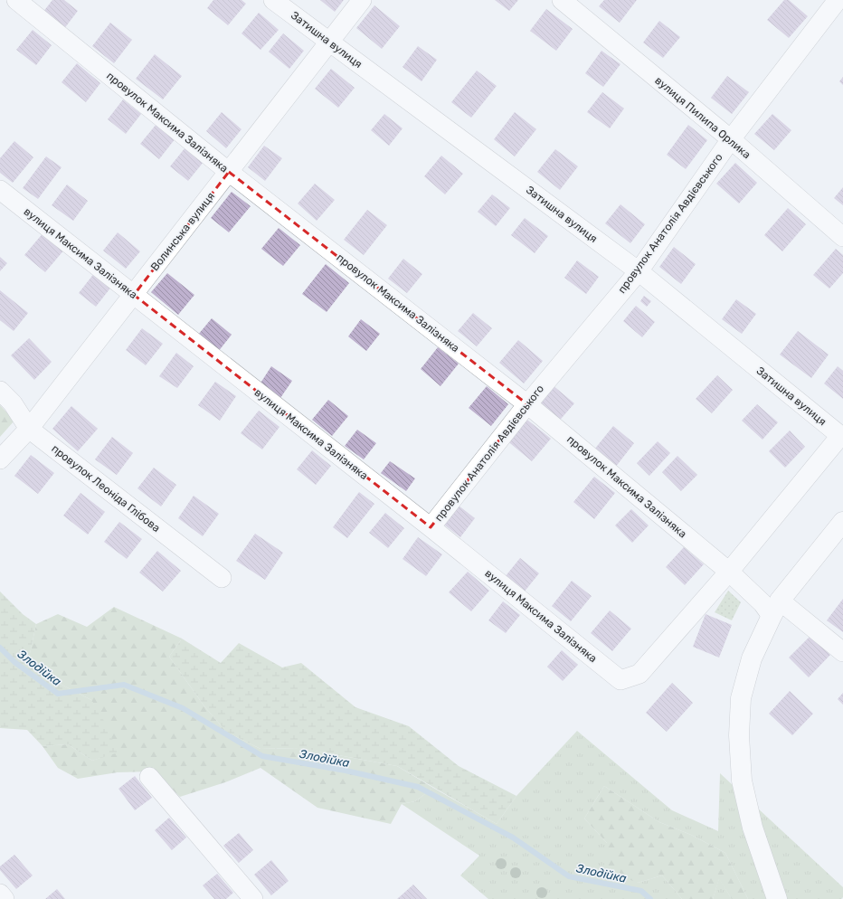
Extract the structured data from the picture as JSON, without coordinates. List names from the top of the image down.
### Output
{
  "streets": {
    "street": [
      "Затишна вулиця",
      "вулиця Пилипа Орлика",
      "провулок Максима Залізняка",
      "провулок Анатолія Авдієвського",
      "Волинська вулиця",
      "вулиця Максима Залізняка",
      "провулок Леоніда Глібова"
    ]
  },
  "crossings": [
    ["Затишна вулиця", "провулок Анатолія Авдієвського"],
    ["Затишна вулиця", "Волинська вулиця"],
    ["вулиця Пилипа Орлика", "провулок Анатолія Авдієвського"],
    ["провулок Максима Залізняка", "провулок Анатолія Авдієвського"],
    ["провулок Максима Залізняка", "Волинська вулиця"],
    ["провулок Максима Залізняка", "вулиця Максима Залізняка"],
    ["провулок Анатолія Авдієвського", "вулиця Максима Залізняка"],
    ["Волинська вулиця", "вулиця Максима Залізняка"],
    ["Волинська вулиця", "провулок Леоніда Глібова"]
  ],
  "water": ["Злодійка"]
}
